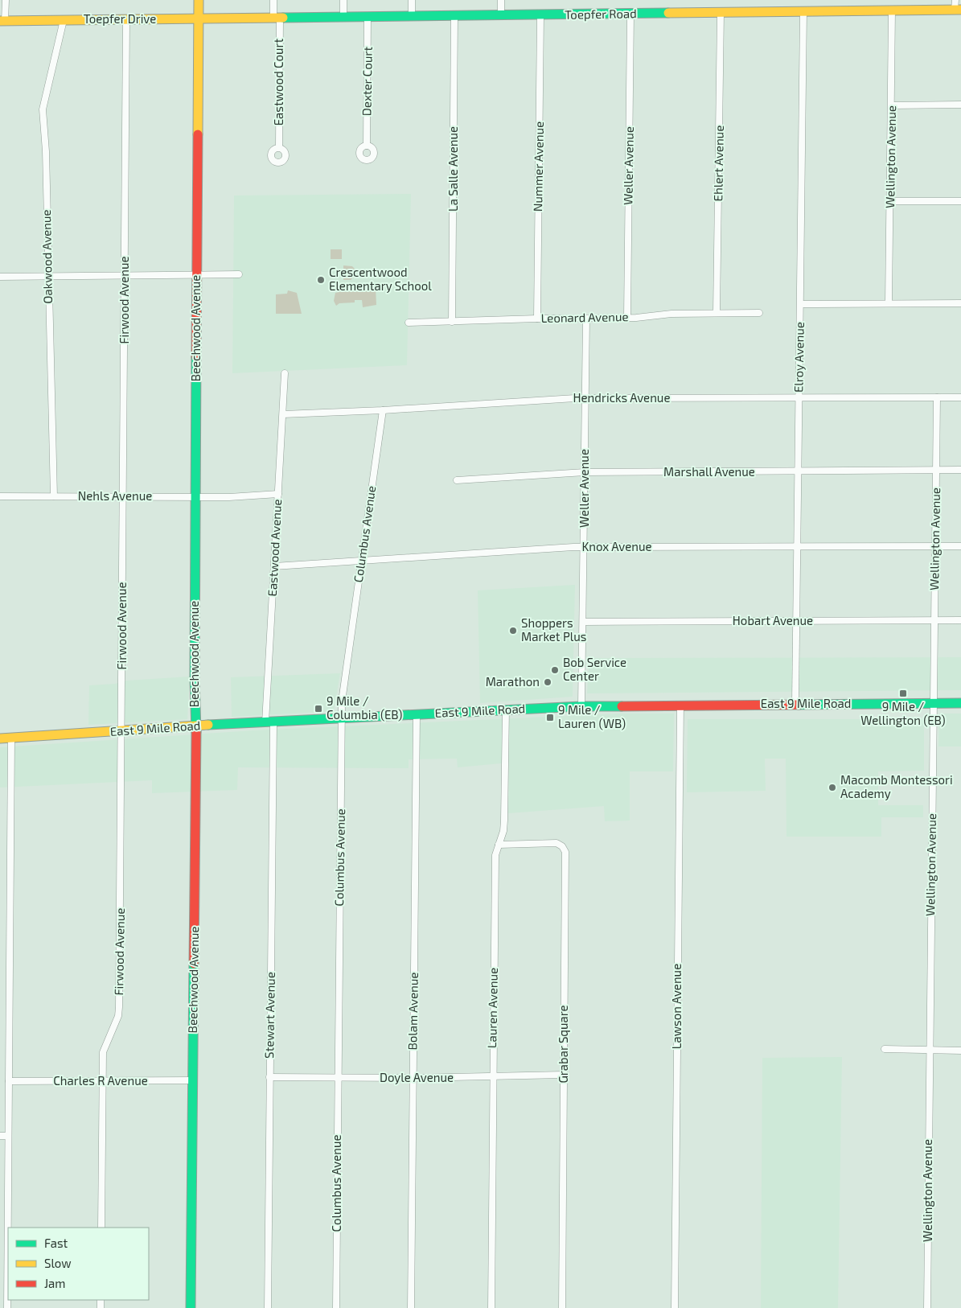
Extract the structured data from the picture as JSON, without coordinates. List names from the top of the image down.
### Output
{
  "streets": {
    "street": [
      "Toepfer Road",
      "Toepfer Drive",
      "Dexter Court",
      "Eastwood Court",
      "Wellington Avenue",
      "Ehlert Avenue",
      "Weller Avenue",
      "Nummer Avenue",
      "La Salle Avenue",
      "Oakwood Avenue",
      "Firwood Avenue",
      "Leonard Avenue",
      "Beechwood Avenue",
      "Elroy Avenue",
      "Hendricks Avenue",
      "Marshall Avenue",
      "Nehls Avenue",
      "Columbus Avenue",
      "Knox Avenue",
      "Eastwood Avenue",
      "Hobart Avenue",
      "East 9 Mile Road",
      "Lawson Avenue",
      "Lauren Avenue",
      "Bolam Avenue",
      "Stewart Avenue",
      "Grabar Square",
      "Doyle Avenue",
      "Charles R Avenue"
    ]
  },
  "crossings": [
    ["Toepfer Road", "Toepfer Drive"],
    ["Toepfer Road", "Dexter Court"],
    ["Toepfer Road", "Eastwood Court"],
    ["Toepfer Road", "Wellington Avenue"],
    ["Toepfer Road", "Ehlert Avenue"],
    ["Toepfer Road", "Weller Avenue"],
    ["Toepfer Road", "Nummer Avenue"],
    ["Toepfer Road", "La Salle Avenue"],
    ["Toepfer Road", "Elroy Avenue"],
    ["Toepfer Drive", "Oakwood Avenue"],
    ["Toepfer Drive", "Firwood Avenue"],
    ["Toepfer Drive", "Beechwood Avenue"],
    ["Wellington Avenue", "Hendricks Avenue"],
    ["Wellington Avenue", "Marshall Avenue"],
    ["Wellington Avenue", "Knox Avenue"],
    ["Wellington Avenue", "Hobart Avenue"],
    ["Wellington Avenue", "East 9 Mile Road"],
    ["Ehlert Avenue", "Leonard Avenue"],
    ["Weller Avenue", "Leonard Avenue"],
    ["Weller Avenue", "Hendricks Avenue"],
    ["Weller Avenue", "Marshall Avenue"],
    ["Weller Avenue", "Knox Avenue"],
    ["Weller Avenue", "Hobart Avenue"],
    ["Weller Avenue", "East 9 Mile Road"],
    ["Nummer Avenue", "Leonard Avenue"],
    ["La Salle Avenue", "Leonard Avenue"],
    ["Oakwood Avenue", "Nehls Avenue"],
    ["Firwood Avenue", "Nehls Avenue"],
    ["Firwood Avenue", "East 9 Mile Road"],
    ["Firwood Avenue", "Charles R Avenue"],
    ["Beechwood Avenue", "Nehls Avenue"],
    ["Beechwood Avenue", "East 9 Mile Road"],
    ["Beechwood Avenue", "Charles R Avenue"],
    ["Elroy Avenue", "Hendricks Avenue"],
    ["Elroy Avenue", "Marshall Avenue"],
    ["Elroy Avenue", "Knox Avenue"],
    ["Elroy Avenue", "Hobart Avenue"],
    ["Elroy Avenue", "East 9 Mile Road"],
    ["Hendricks Avenue", "Columbus Avenue"],
    ["Hendricks Avenue", "Eastwood Avenue"],
    ["Nehls Avenue", "Eastwood Avenue"],
    ["Columbus Avenue", "Knox Avenue"],
    ["Columbus Avenue", "East 9 Mile Road"],
    ["Columbus Avenue", "Doyle Avenue"],
    ["Knox Avenue", "Eastwood Avenue"],
    ["Eastwood Avenue", "East 9 Mile Road"],
    ["Eastwood Avenue", "Stewart Avenue"],
    ["East 9 Mile Road", "Lawson Avenue"],
    ["East 9 Mile Road", "Lauren Avenue"],
    ["East 9 Mile Road", "Bolam Avenue"],
    ["East 9 Mile Road", "Stewart Avenue"],
    ["Lauren Avenue", "Grabar Square"],
    ["Lauren Avenue", "Doyle Avenue"],
    ["Bolam Avenue", "Doyle Avenue"],
    ["Stewart Avenue", "Doyle Avenue"],
    ["Grabar Square", "Doyle Avenue"]
  ],
  "places": {
    "other": [
      "Crescentwood Elementary School",
      "Shoppers Market Plus",
      "Bob Service Center",
      "Marathon",
      "Macomb Montessori Academy"
    ],
    "transit": ["9 Mile / Wellington (EB)", "9 Mile / Columbia (EB)", "9 Mile / Lauren (WB)"]
  },
  "legend": ["Fast", "Slow", "Jam"]
}
